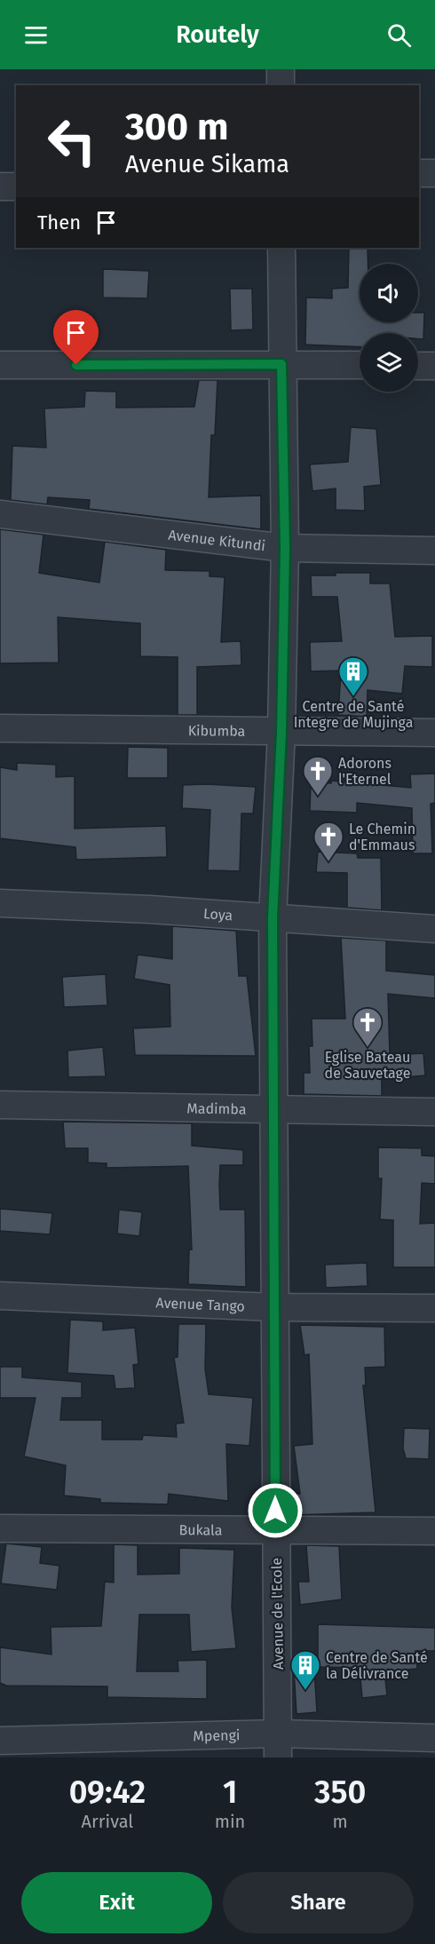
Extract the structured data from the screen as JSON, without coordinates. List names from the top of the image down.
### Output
{
  "streets": {
    "street": [
      "Avenue Kitundi",
      "Kibumba",
      "Loya",
      "Madimba",
      "Avenue Tango",
      "Bukala",
      "Avenue de l'Ecole",
      "Mpengi"
    ]
  },
  "crossings": [
    ["Avenue Kitundi", "Avenue de l'Ecole"],
    ["Kibumba", "Avenue de l'Ecole"],
    ["Loya", "Avenue de l'Ecole"],
    ["Madimba", "Avenue de l'Ecole"],
    ["Avenue Tango", "Avenue de l'Ecole"],
    ["Bukala", "Avenue de l'Ecole"],
    ["Avenue de l'Ecole", "Mpengi"]
  ],
  "places": {
    "building": ["Centre de Santé Integre de Mujinga", "Centre de Santé la Délivrance"],
    "church": ["Adorons l'Eternel", "Le Chemin d'Emmaus", "Eglise Bateau de Sauvetage"]
  },
  "page": {
    "header": "Routely",
    "turn": ["300 m", "Avenue Sikama"],
    "then": "Then",
    "eta": [
      "09:42",
      "Arrival",
      "1",
      "min",
      "350",
      "m"
    ],
    "buttons": ["Exit", "Share"]
  }
}
